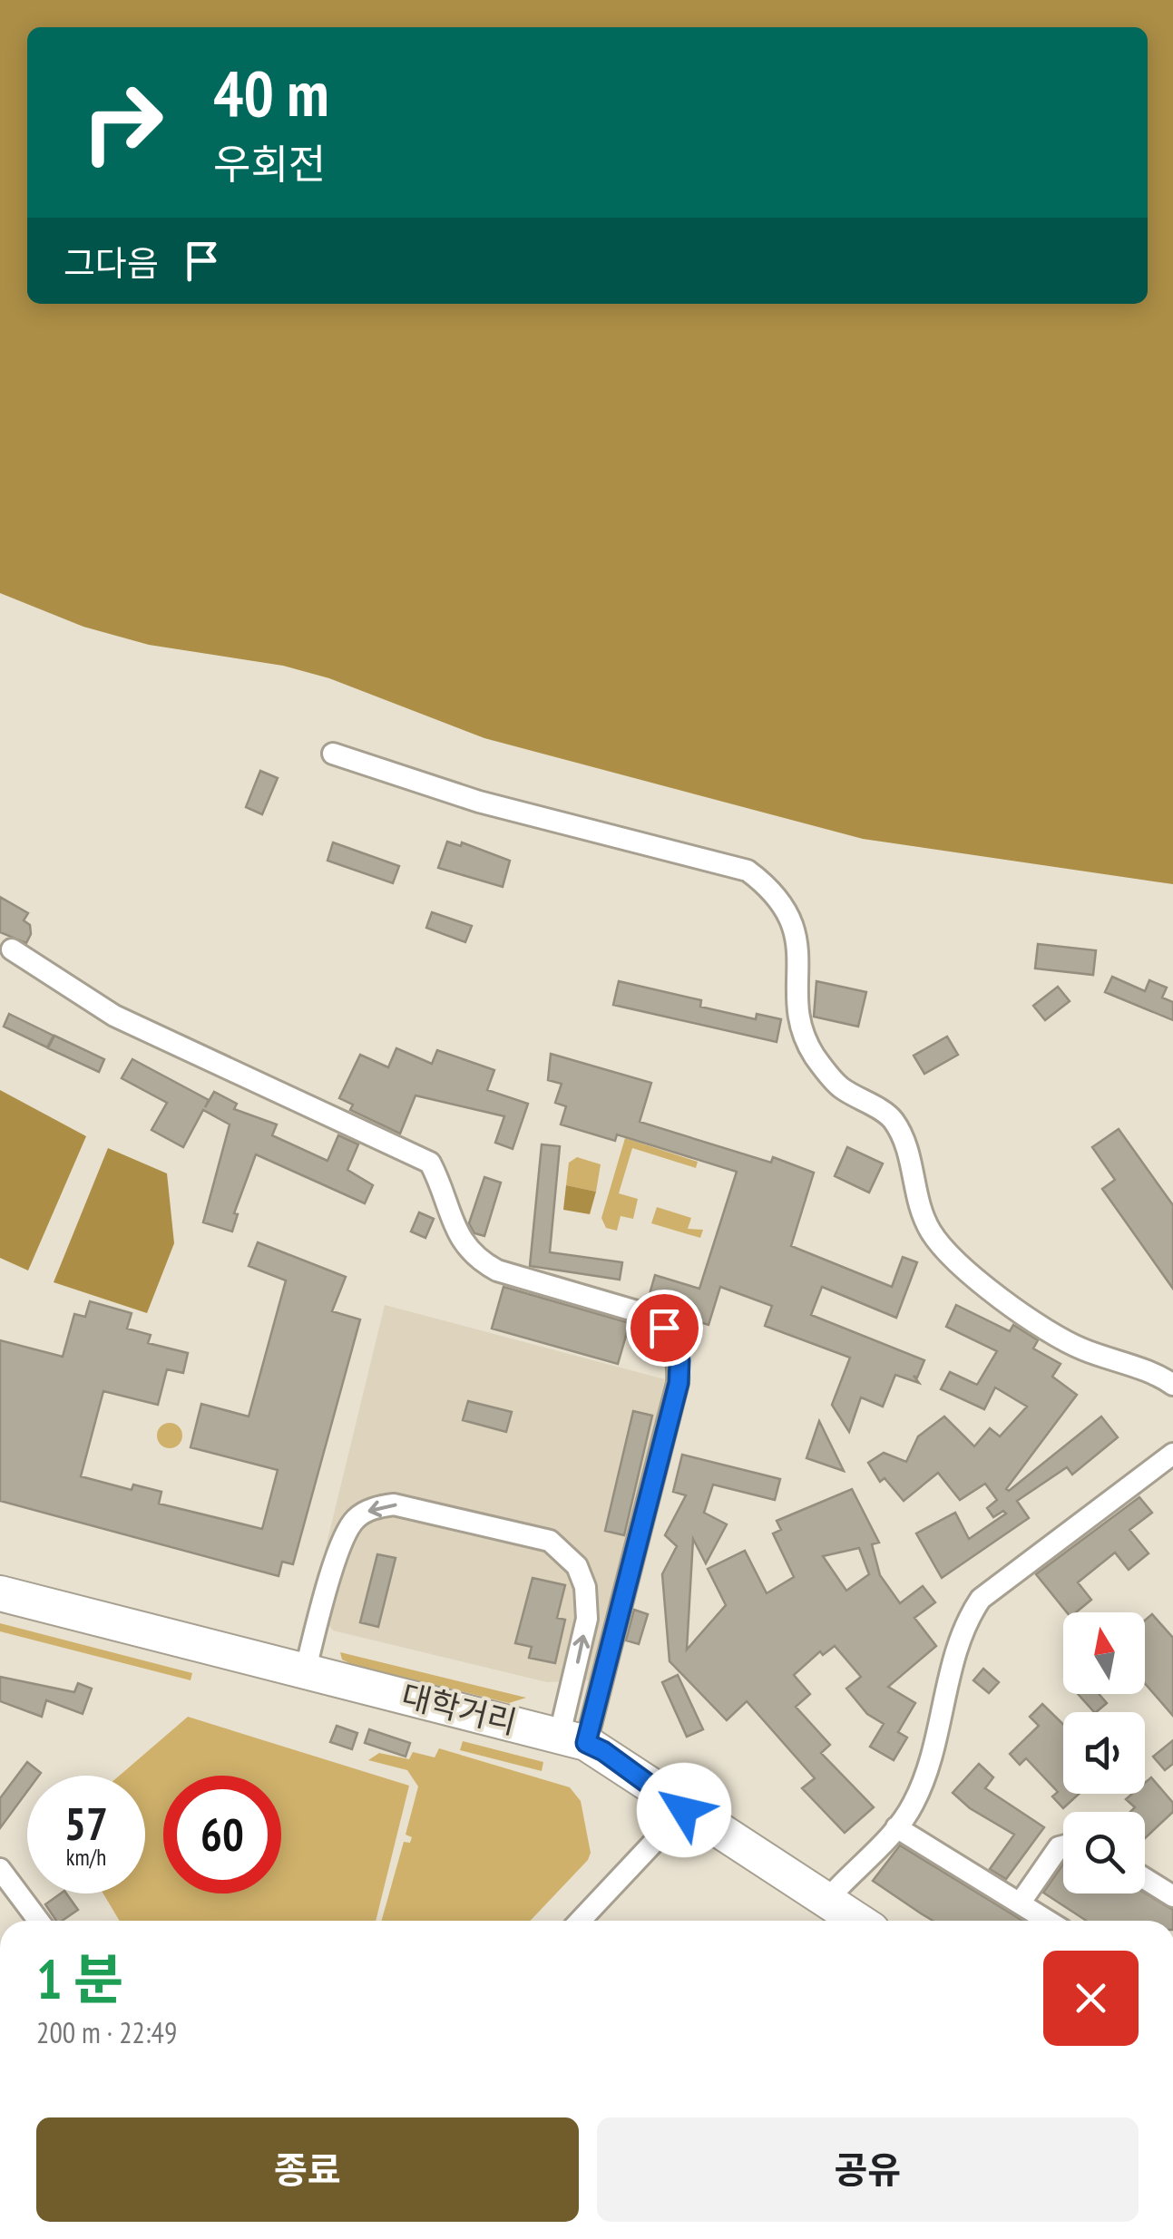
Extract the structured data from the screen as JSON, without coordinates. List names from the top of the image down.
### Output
{
  "streets": {
    "main road": ["대학거리"]
  },
  "north": "top",
  "page": {
    "turn": ["40 m", "우회전"],
    "then": "그다음",
    "speed": "57 km/h",
    "limit": "60",
    "heading": ["1 분", "200 m · 22:49"],
    "buttons": ["종료", "공유"]
  }
}
